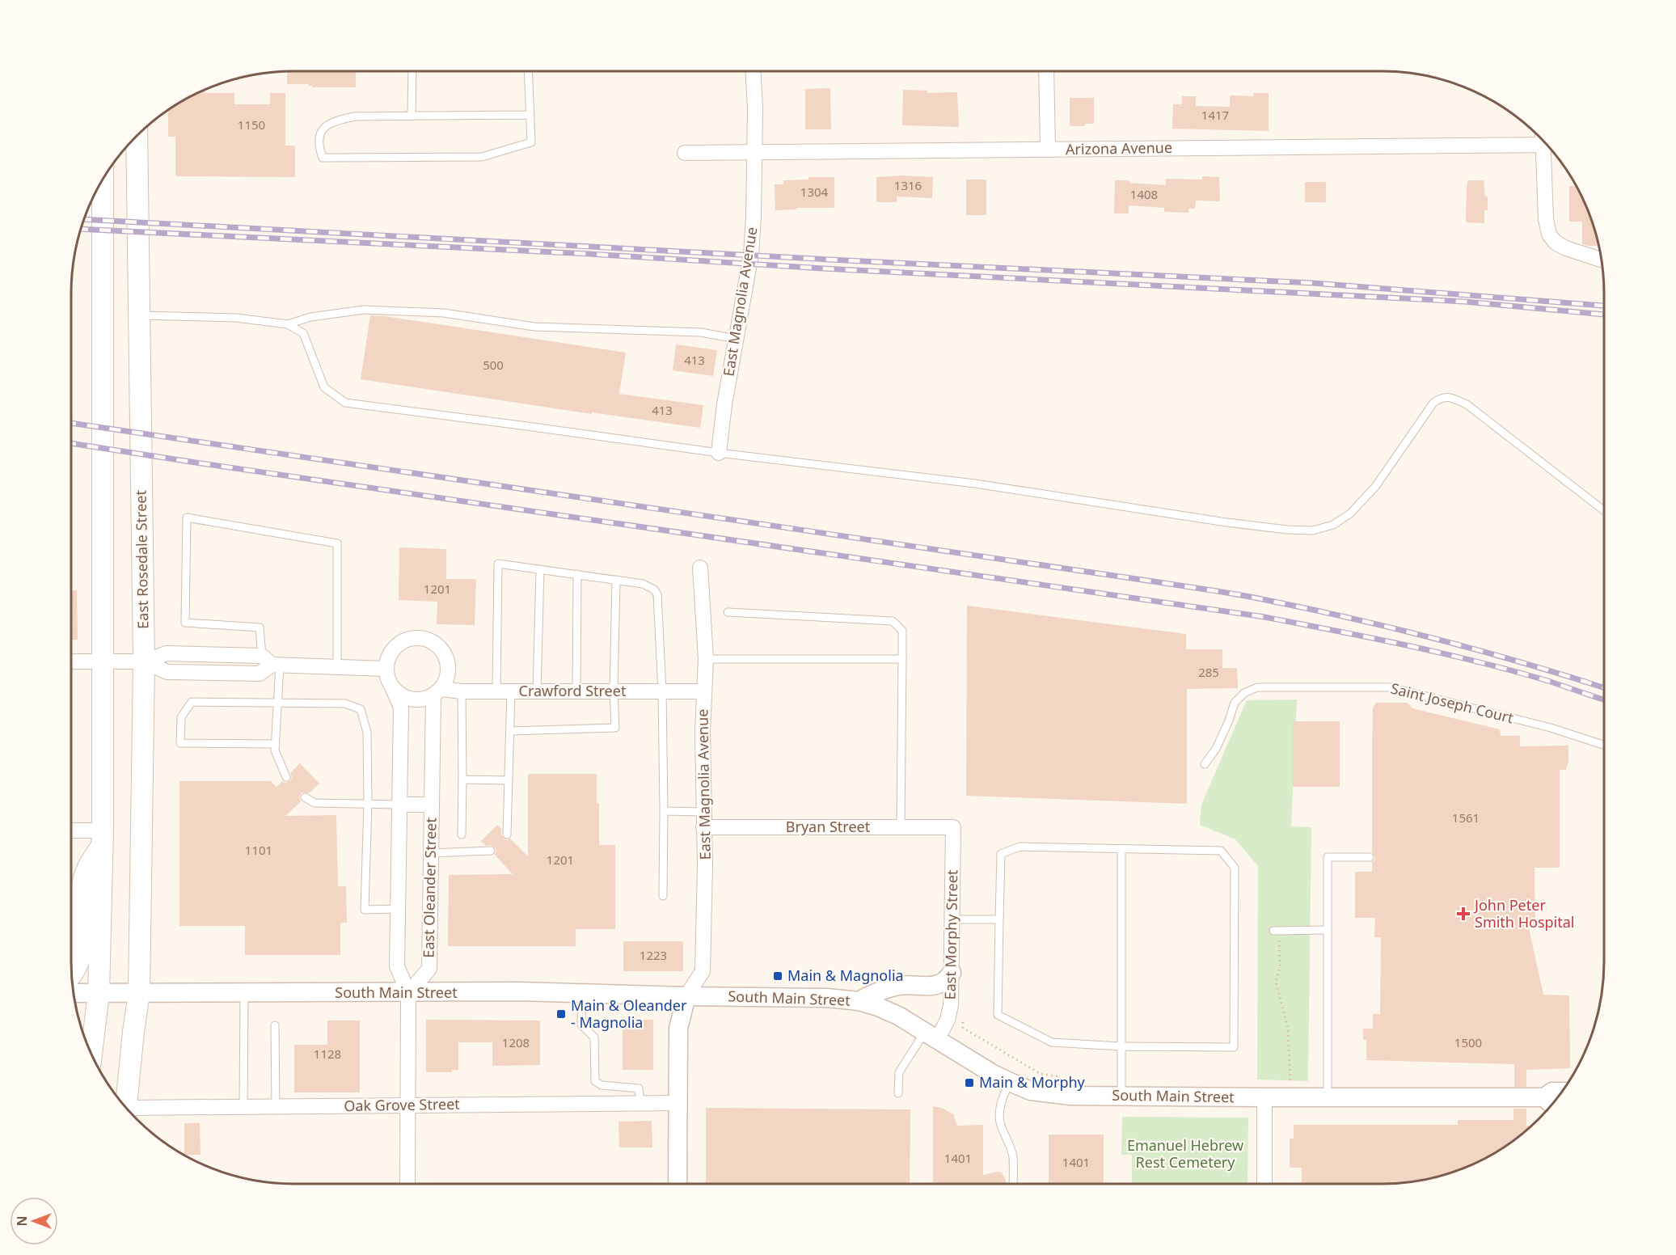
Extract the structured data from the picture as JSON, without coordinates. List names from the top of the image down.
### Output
{
  "streets": {
    "main road": ["East Rosedale Street"],
    "street": [
      "Arizona Avenue",
      "East Magnolia Avenue",
      "Crawford Street",
      "Bryan Street",
      "East Oleander Street",
      "East Morphy Street",
      "South Main Street",
      "Oak Grove Street"
    ],
    "lane": ["Saint Joseph Court"]
  },
  "crossings": [
    ["Arizona Avenue", "East Magnolia Avenue"],
    ["East Magnolia Avenue", "Crawford Street"],
    ["East Magnolia Avenue", "Bryan Street"],
    ["East Magnolia Avenue", "South Main Street"],
    ["East Rosedale Street", "South Main Street"],
    ["Crawford Street", "East Oleander Street"],
    ["Bryan Street", "East Morphy Street"],
    ["East Oleander Street", "South Main Street"],
    ["East Morphy Street", "South Main Street"]
  ],
  "parks": ["Emanuel Hebrew Rest Cemetery"],
  "places": {
    "health": ["John Peter Smith Hospital"],
    "transit": ["Main & Magnolia", "Main & Oleander - Magnolia", "Main & Morphy"]
  },
  "house_numbers": [
    "1417",
    "1150",
    "1316",
    "1304",
    "1408",
    "413",
    "500",
    "413",
    "1201",
    "285",
    "1561",
    "1101",
    "1201",
    "1223",
    "1208",
    "1500",
    "1128",
    "1401",
    "1401"
  ],
  "north": "left"
}
